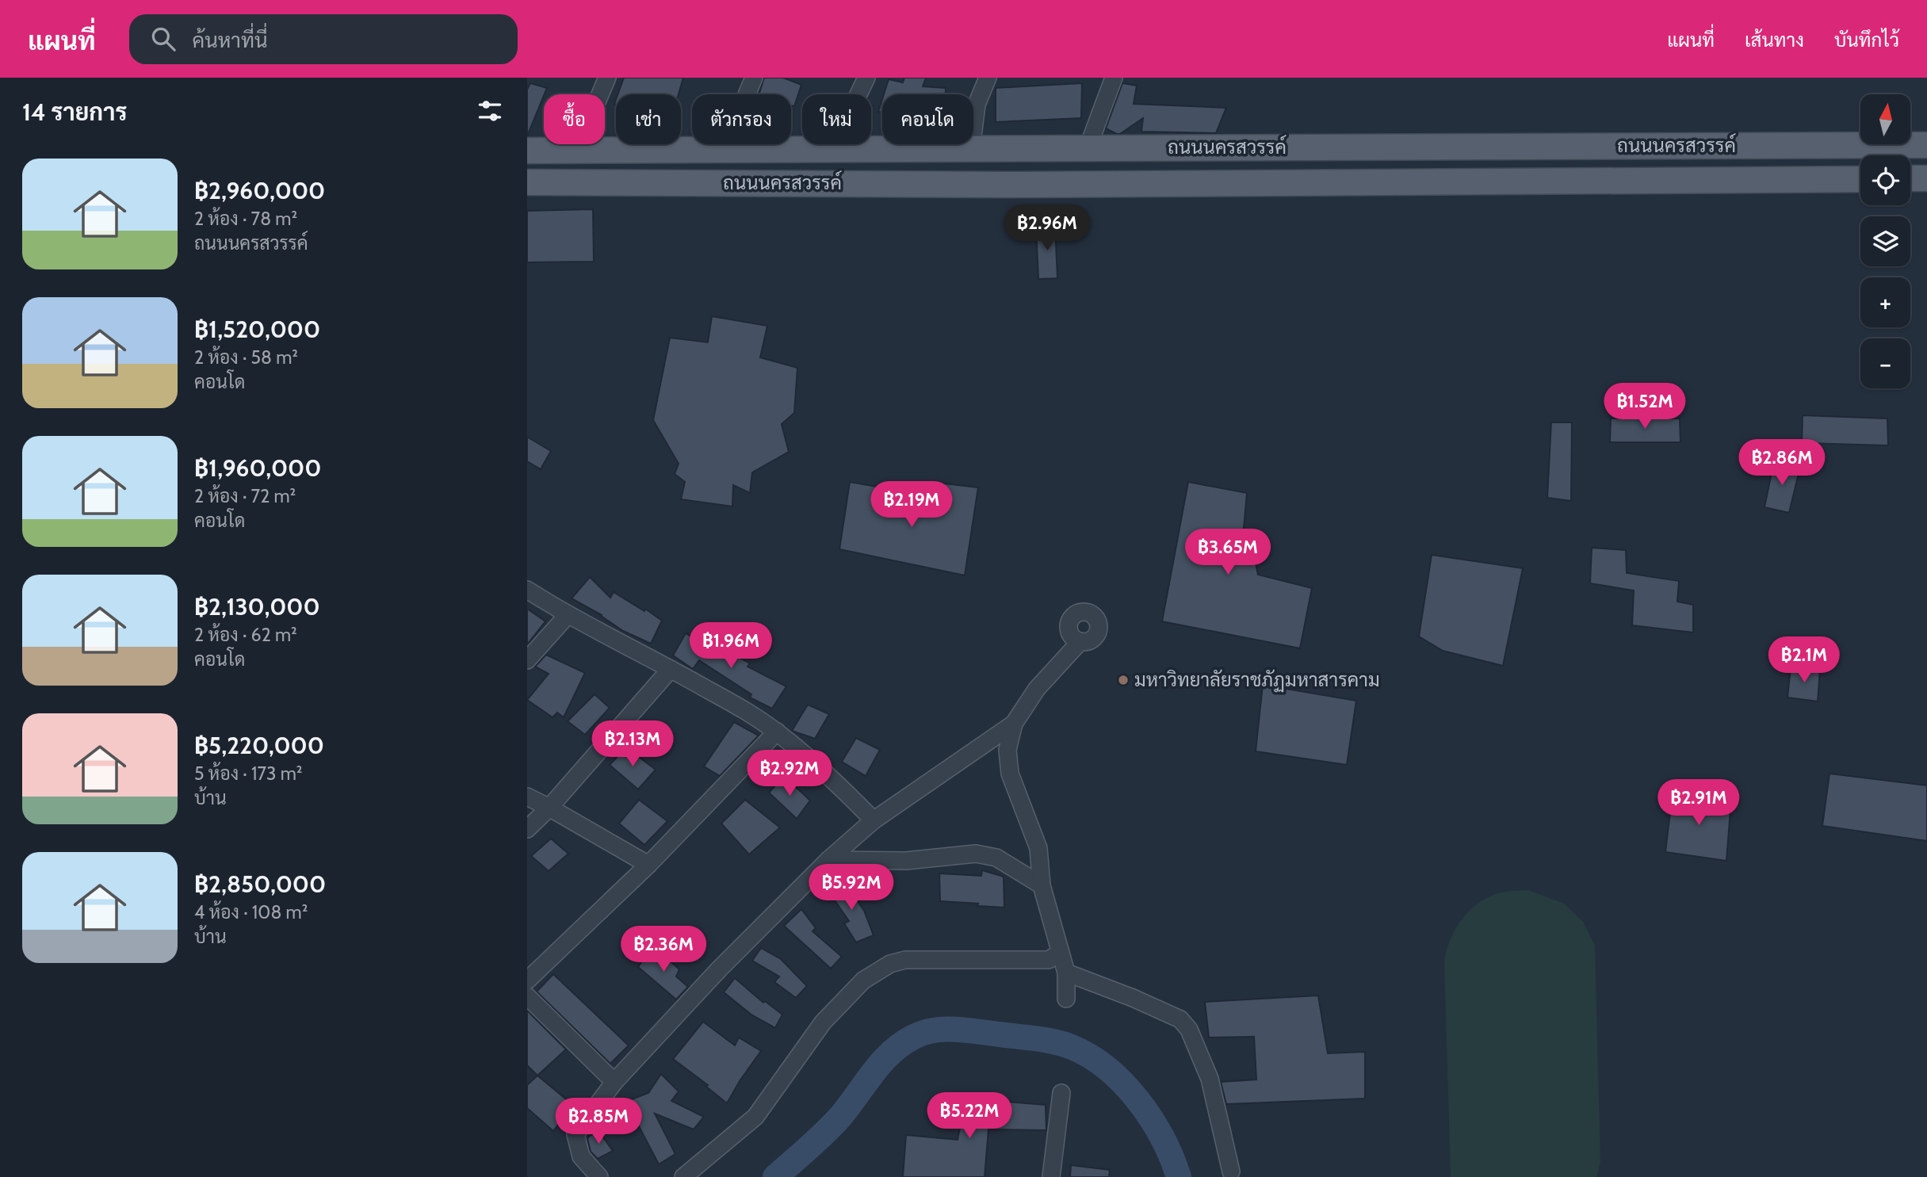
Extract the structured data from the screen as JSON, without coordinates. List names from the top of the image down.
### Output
{
  "streets": {
    "main road": ["ถนนนครสวรรค์"]
  },
  "places": ["มหาวิทยาลัยราชภัฏมหาสารคาม"],
  "north": "top",
  "page": {
    "header": "แผนที่",
    "search": "ค้นหาที่นี่",
    "nav": ["แผนที่", "เส้นทาง", "บันทึกไว้"],
    "heading": "14 รายการ",
    "map_buttons": ["+", "−"],
    "chip": [
      "ซื้อ",
      "เช่า",
      "ตัวกรอง",
      "ใหม่",
      "คอนโด"
    ],
    "list": [
      {
        "name": "฿2,960,000",
        "note": "2 ห้อง · 78 m² · ถนนนครสวรรค์"
      },
      {
        "name": "฿1,520,000",
        "note": "2 ห้อง · 58 m² · คอนโด"
      },
      {
        "name": "฿1,960,000",
        "note": "2 ห้อง · 72 m² · คอนโด"
      },
      {
        "name": "฿2,130,000",
        "note": "2 ห้อง · 62 m² · คอนโด"
      },
      {
        "name": "฿5,220,000",
        "note": "5 ห้อง · 173 m² · บ้าน"
      },
      {
        "name": "฿2,850,000",
        "note": "4 ห้อง · 108 m² · บ้าน"
      }
    ],
    "price": [
      "฿2.96M",
      "฿1.52M",
      "฿2.86M",
      "฿2.19M",
      "฿3.65M",
      "฿1.96M",
      "฿2.1M",
      "฿2.13M",
      "฿2.92M",
      "฿2.91M",
      "฿5.92M",
      "฿2.36M",
      "฿5.22M",
      "฿2.85M"
    ]
  }
}
